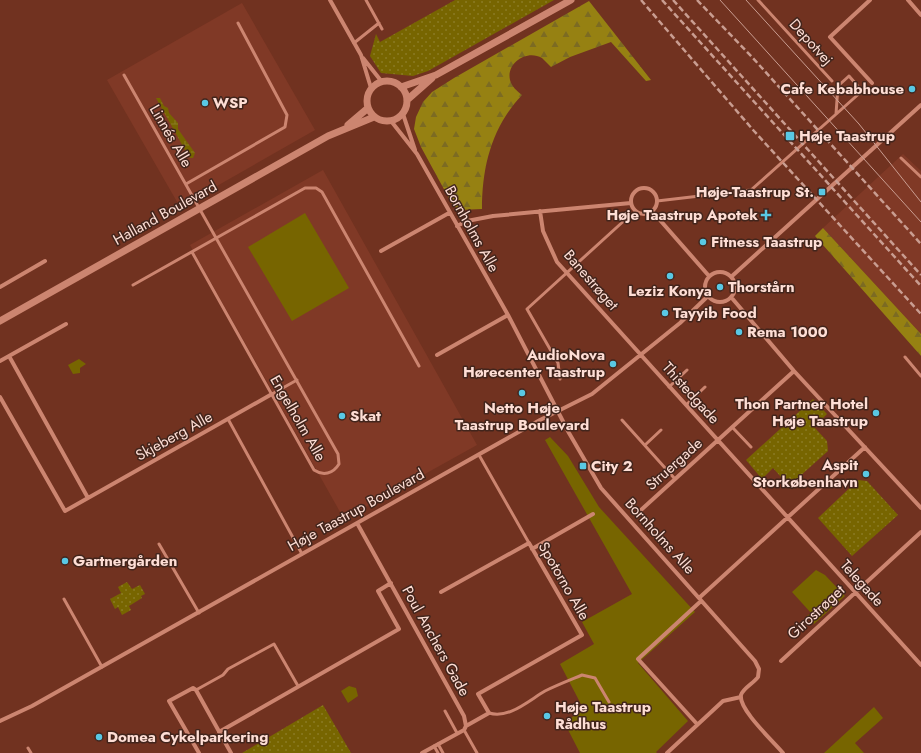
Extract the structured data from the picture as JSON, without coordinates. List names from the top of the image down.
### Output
{
  "streets": {
    "street": [
      "Halland Boulevard",
      "Bornholms Alle",
      "Banestrøget",
      "Thistedgade",
      "Skjeberg Alle",
      "Struergade",
      "Høje Taastrup Boulevard",
      "Spotorno Alle",
      "Telegade",
      "Girostrøget",
      "Poul Anchers Gade"
    ],
    "lane": ["Depotvej", "Linnés Alle", "Engelholm Alle"]
  },
  "crossings": [
    ["Linnés Alle", "Halland Boulevard"],
    ["Linnés Alle", "Engelholm Alle"],
    ["Halland Boulevard", "Bornholms Alle"],
    ["Halland Boulevard", "Engelholm Alle"],
    ["Bornholms Alle", "Høje Taastrup Boulevard"],
    ["Banestrøget", "Thistedgade"],
    ["Banestrøget", "Høje Taastrup Boulevard"],
    ["Thistedgade", "Struergade"],
    ["Thistedgade", "Høje Taastrup Boulevard"],
    ["Thistedgade", "Telegade"],
    ["Engelholm Alle", "Skjeberg Alle"],
    ["Høje Taastrup Boulevard", "Poul Anchers Gade"],
    ["Telegade", "Girostrøget"]
  ],
  "places": {
    "other": [
      "Cafe Kebabhouse",
      "WSP",
      "Fitness Taastrup",
      "Leziz Konya",
      "Thorstårn",
      "Tayyib Food",
      "Rema 1000",
      "AudioNova Hørecenter Taastrup",
      "Netto Høje Taastrup Boulevard",
      "Thon Partner Hotel Høje Taastrup",
      "Skat",
      "Aspit Storkøbenhavn",
      "Gartnergården",
      "Høje Taastrup Rådhus",
      "Domea Cykelparkering"
    ],
    "transit": ["Høje Taastrup", "Høje-Taastrup St.", "City 2"],
    "health": ["Høje Taastrup Apotek"]
  }
}
